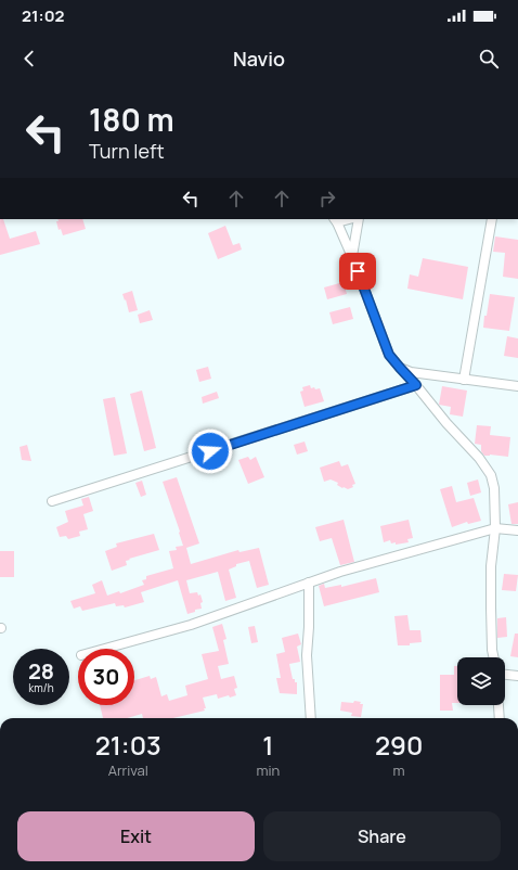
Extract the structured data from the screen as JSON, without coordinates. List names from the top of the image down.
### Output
{
  "page": {
    "status": "21:02",
    "header": "Navio",
    "turn": ["180 m", "Turn left"],
    "speed": "28 km/h",
    "limit": "30",
    "eta": [
      "21:03",
      "Arrival",
      "1",
      "min",
      "290",
      "m"
    ],
    "buttons": ["Exit", "Share"]
  }
}
